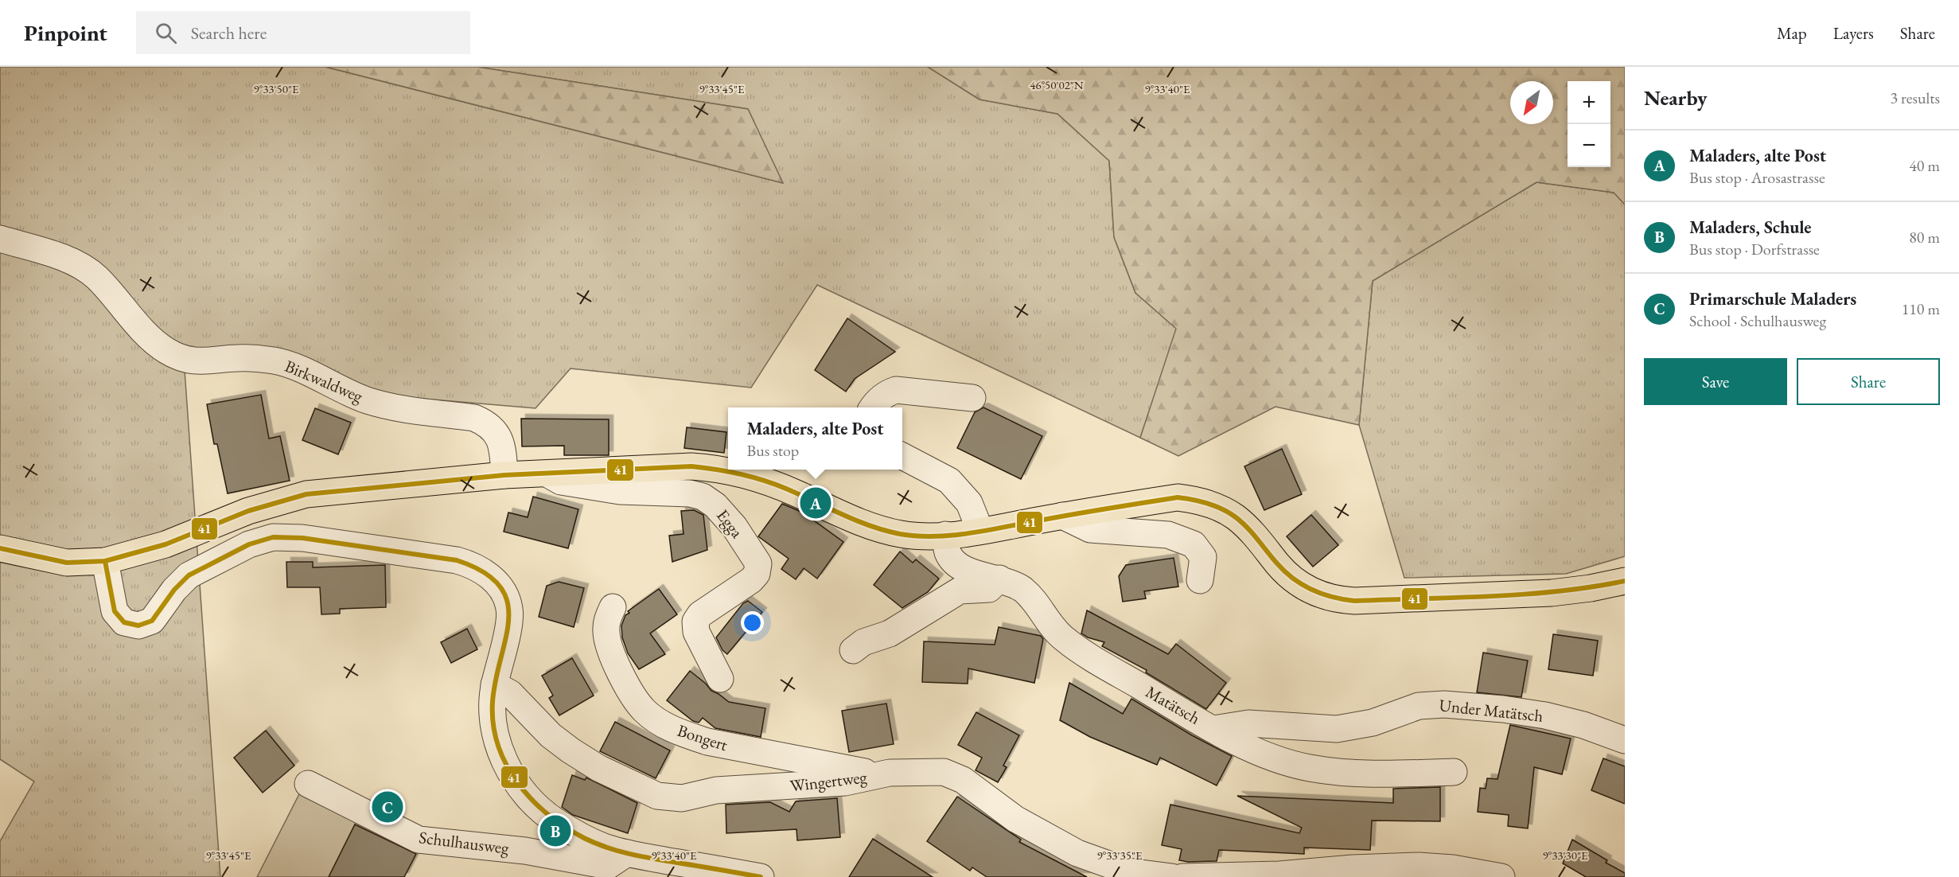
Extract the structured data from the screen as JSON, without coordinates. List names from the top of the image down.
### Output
{
  "streets": {
    "street": [
      "Birkwaldweg",
      "Egga",
      "Matätsch",
      "Under Matätsch",
      "Bongert",
      "Wingertweg",
      "Schulhausweg"
    ]
  },
  "crossings": [
    ["Matätsch", "Under Matätsch"],
    ["Bongert", "Wingertweg"]
  ],
  "lines": ["transit line 41"],
  "north": "bottom left",
  "page": {
    "header": "Pinpoint",
    "search": "Search here",
    "nav": ["Map", "Layers", "Share"],
    "heading": ["Nearby", "3 results"],
    "map_buttons": ["+", "−"],
    "list": [
      {
        "mark": "A",
        "name": "Maladers, alte Post",
        "note": "Bus stop · Arosastrasse",
        "value": "40 m"
      },
      {
        "mark": "B",
        "name": "Maladers, Schule",
        "note": "Bus stop · Dorfstrasse",
        "value": "80 m"
      },
      {
        "mark": "C",
        "name": "Primarschule Maladers",
        "note": "School · Schulhausweg",
        "value": "110 m"
      }
    ],
    "buttons": ["Save", "Share"],
    "popup": ["Maladers, alte Post", "Bus stop"],
    "pins": ["A", "C", "B"]
  },
  "coordinates": [
    "46°50'02\"N",
    "9°33'50\"E",
    "9°33'45\"E",
    "9°33'40\"E",
    "9°33'35\"E",
    "9°33'30\"E"
  ]
}
